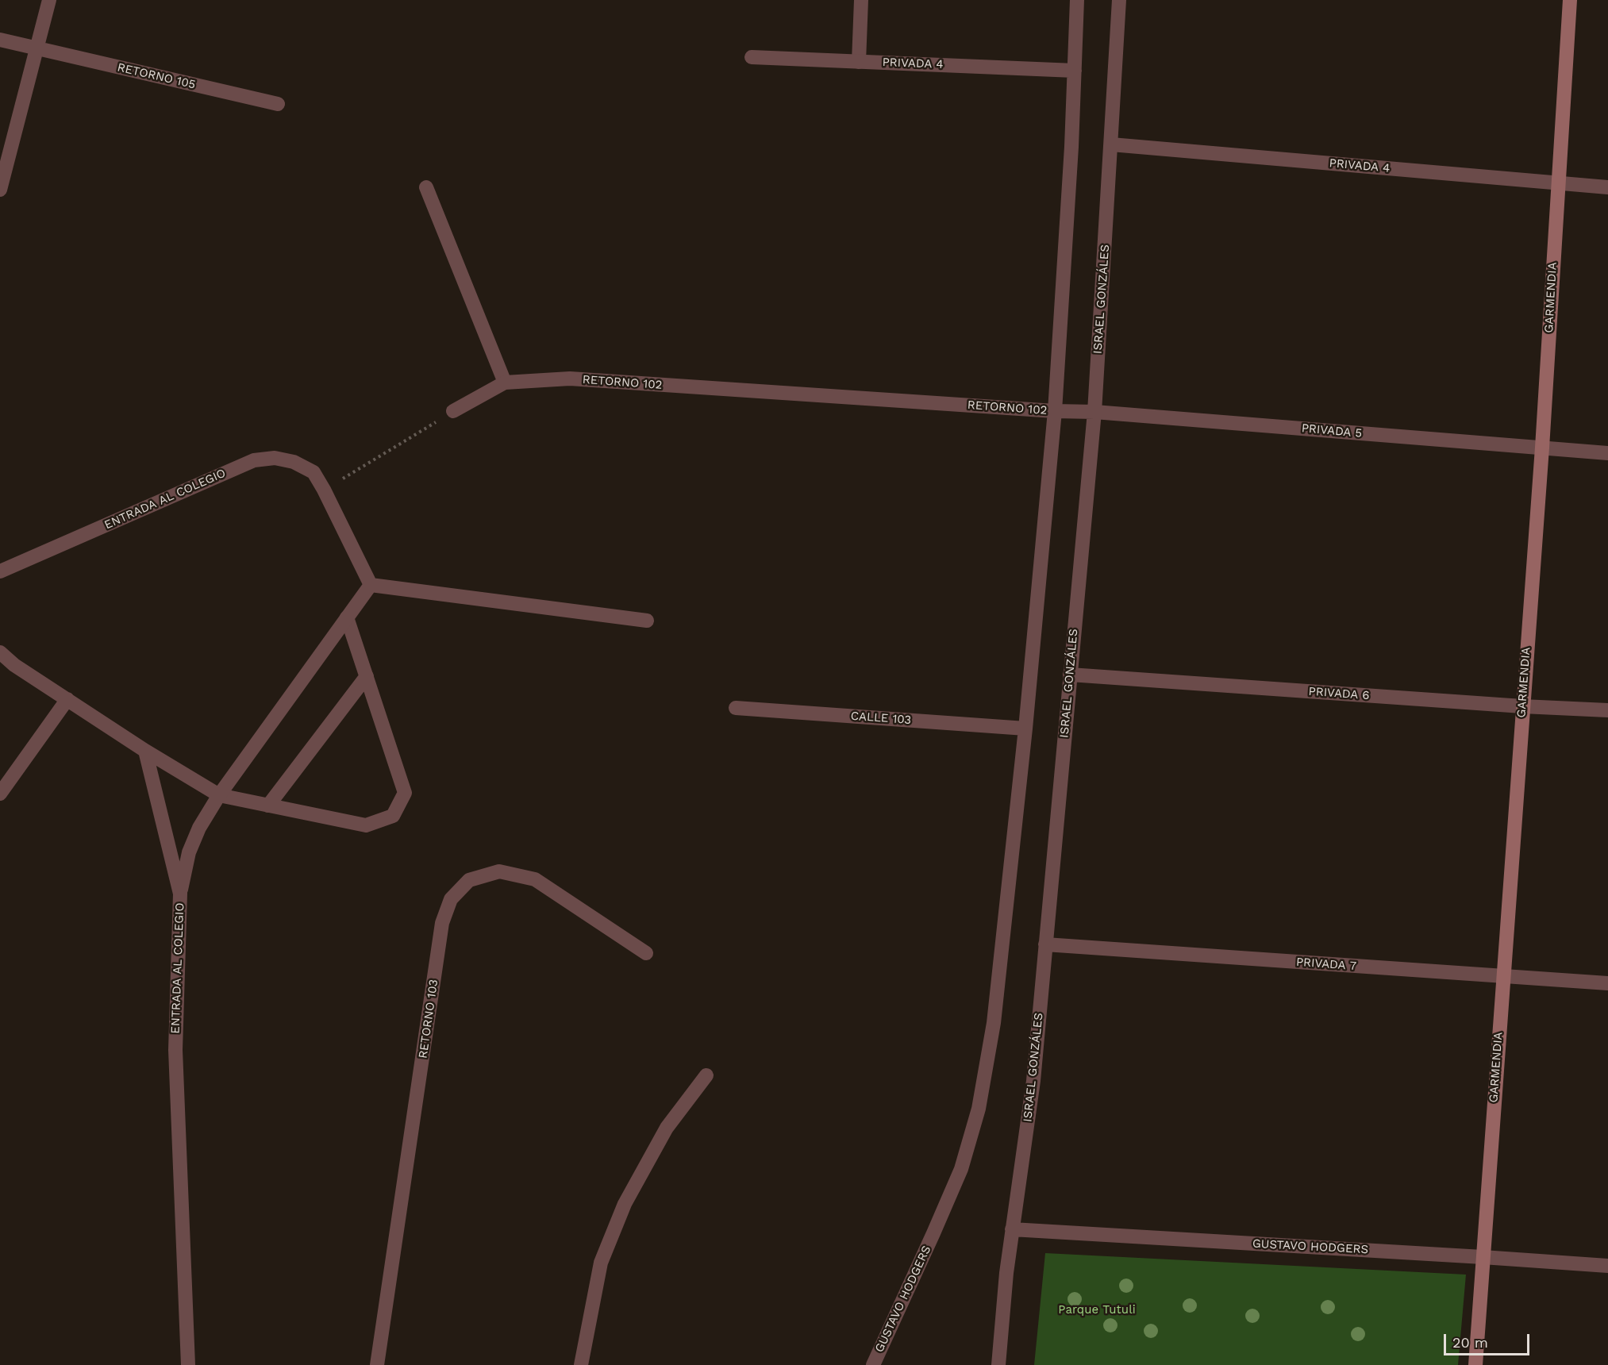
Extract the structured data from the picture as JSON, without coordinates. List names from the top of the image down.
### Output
{
  "streets": {
    "street": [
      "PRIVADA 4",
      "RETORNO 105",
      "GARMENDIA",
      "ISRAEL GONZÁLES",
      "RETORNO 102",
      "PRIVADA 5",
      "ENTRADA AL COLEGIO",
      "PRIVADA 6",
      "CALLE 103",
      "PRIVADA 7",
      "RETORNO 103",
      "GUSTAVO HODGERS"
    ]
  },
  "crossings": [
    ["PRIVADA 4", "GARMENDIA"],
    ["PRIVADA 4", "ISRAEL GONZÁLES"],
    ["GARMENDIA", "PRIVADA 5"],
    ["GARMENDIA", "PRIVADA 6"],
    ["GARMENDIA", "PRIVADA 7"],
    ["GARMENDIA", "GUSTAVO HODGERS"],
    ["ISRAEL GONZÁLES", "PRIVADA 5"],
    ["ISRAEL GONZÁLES", "PRIVADA 6"],
    ["ISRAEL GONZÁLES", "PRIVADA 7"],
    ["ISRAEL GONZÁLES", "GUSTAVO HODGERS"],
    ["RETORNO 102", "PRIVADA 5"],
    ["CALLE 103", "GUSTAVO HODGERS"]
  ],
  "parks": ["Parque Tutuli"],
  "scale_bar": "20 m"
}
